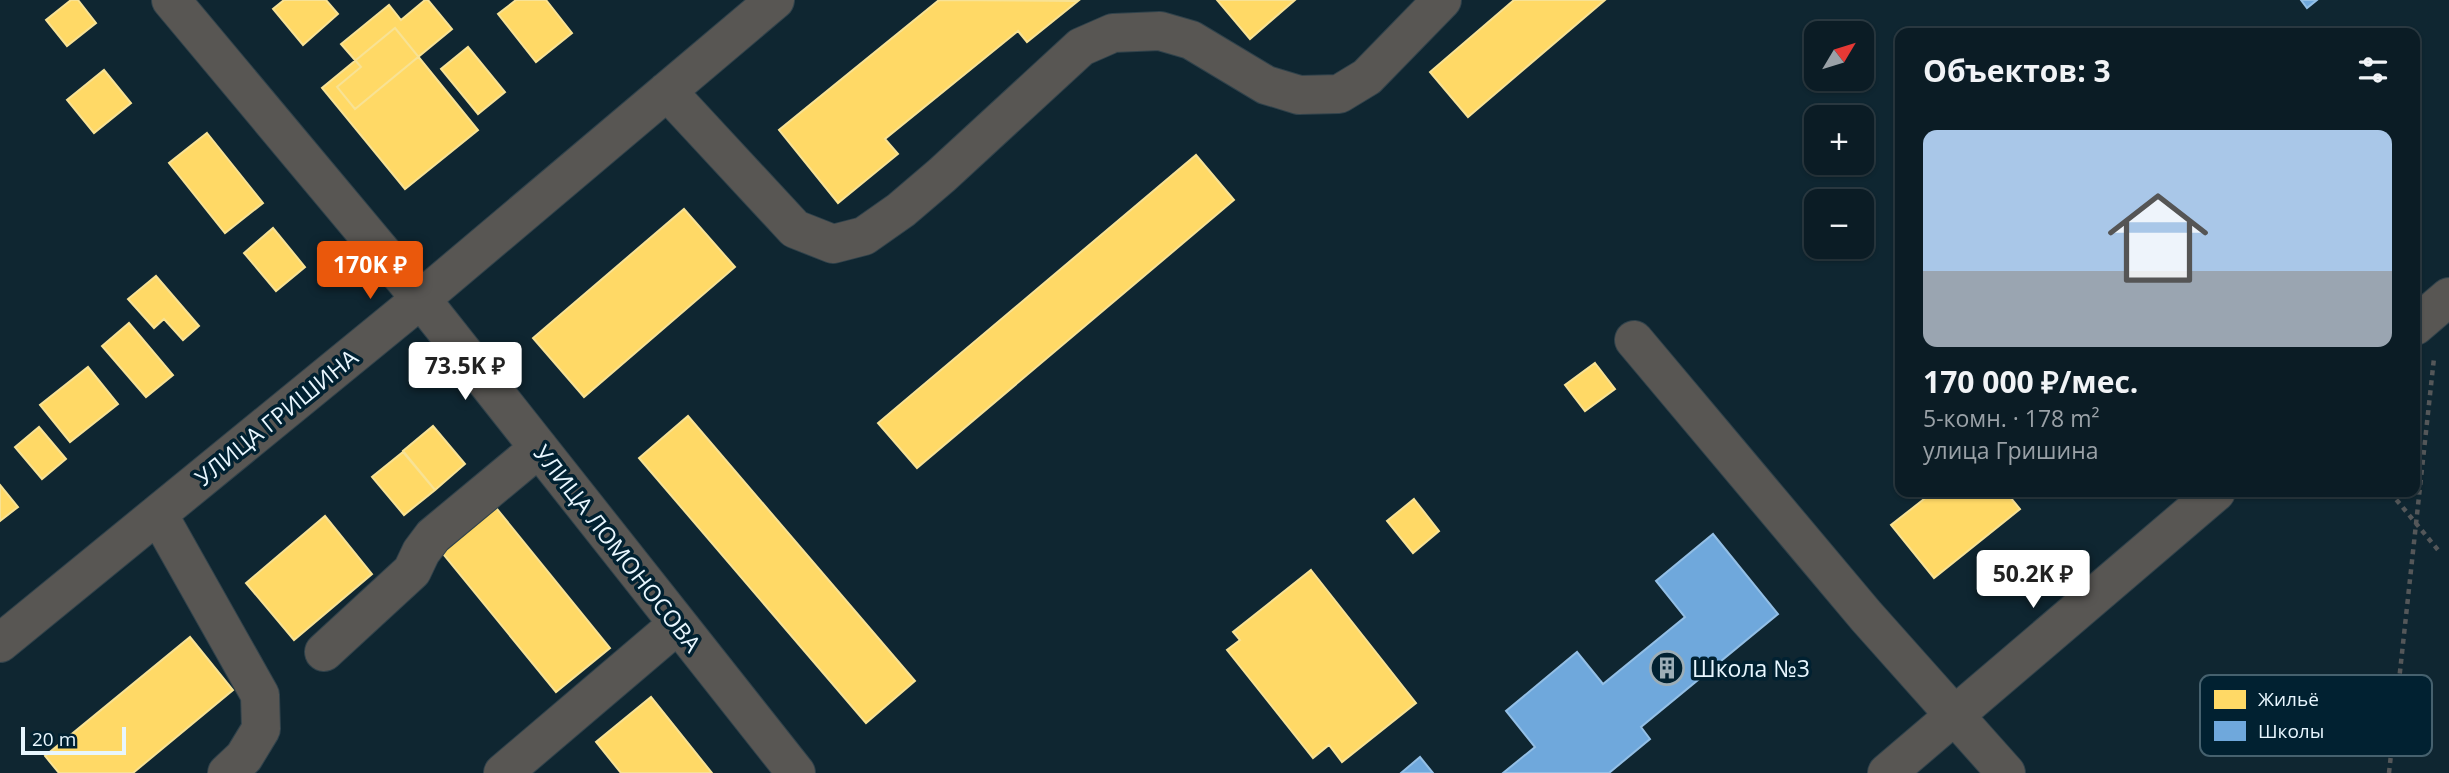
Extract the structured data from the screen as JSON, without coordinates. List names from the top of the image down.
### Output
{
  "streets": {
    "street": ["УЛИЦА ГРИШИНА", "УЛИЦА ЛОМОНОСОВА"]
  },
  "crossings": [
    ["УЛИЦА ГРИШИНА", "УЛИЦА ЛОМОНОСОВА"]
  ],
  "places": {
    "building": ["Школа №3"]
  },
  "legend": ["Жильё", "Школы"],
  "scale_bar": "20 m",
  "north": "top right",
  "page": {
    "map_buttons": ["+", "−"],
    "heading": "Объектов: 3",
    "list": [
      {
        "name": "170 000 ₽/мес.",
        "note": "5-комн. · 178 m² · улица Гришина"
      }
    ],
    "price": ["170K ₽", "73.5K ₽", "50.2K ₽"],
    "scale": "20 m"
  }
}
